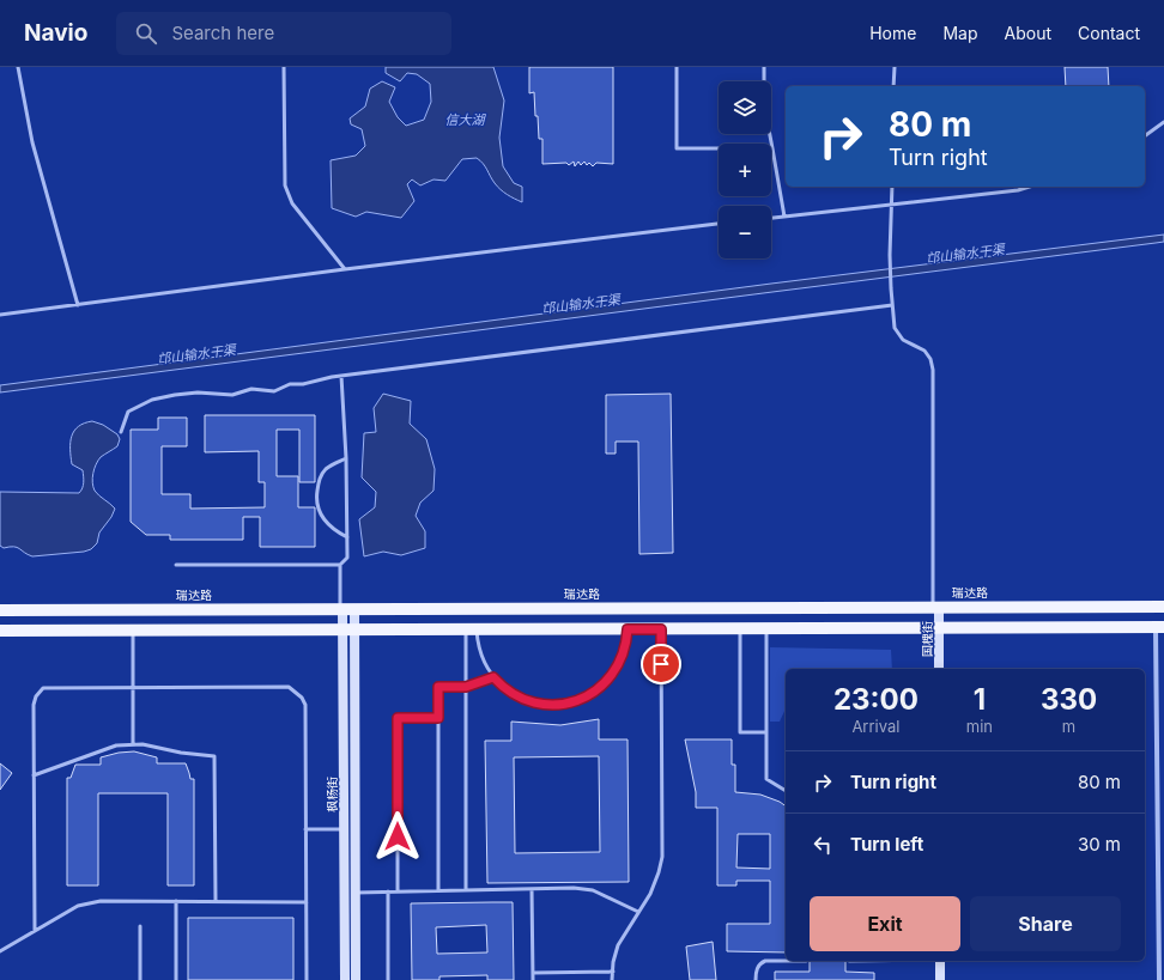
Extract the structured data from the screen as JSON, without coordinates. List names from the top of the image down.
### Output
{
  "streets": {
    "main road": ["瑞达路"],
    "street": ["国槐街", "枫杨街"]
  },
  "crossings": [
    ["瑞达路", "国槐街"],
    ["瑞达路", "枫杨街"]
  ],
  "water": ["信大湖", "邙山输水干渠"],
  "page": {
    "header": "Navio",
    "search": "Search here",
    "nav": [
      "Home",
      "Map",
      "About",
      "Contact"
    ],
    "map_buttons": ["+", "−"],
    "turn": ["80 m", "Turn right"],
    "eta": [
      "23:00",
      "Arrival",
      "1",
      "min",
      "330",
      "m"
    ],
    "list": [
      {
        "name": "Turn right",
        "value": "80 m"
      },
      {
        "name": "Turn left",
        "value": "30 m"
      }
    ],
    "buttons": ["Exit", "Share"]
  }
}
